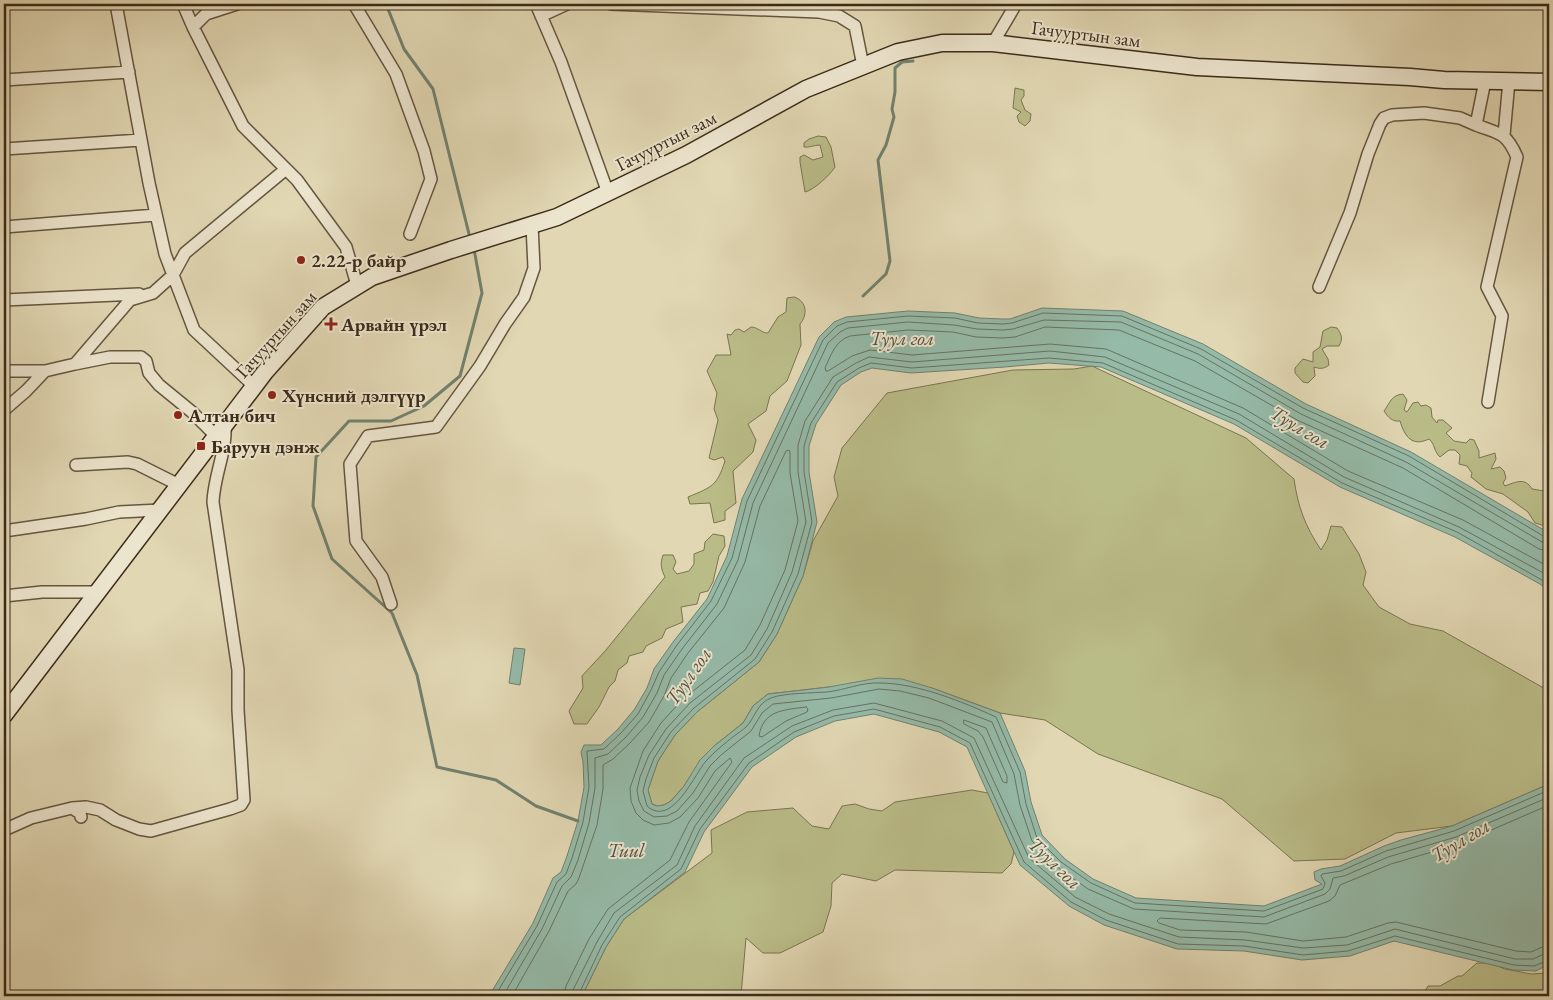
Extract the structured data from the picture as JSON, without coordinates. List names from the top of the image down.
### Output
{
  "streets": {
    "main road": ["Гачууртын зам"]
  },
  "water": ["Туул гол", "Tuul"],
  "places": {
    "other": ["2.22-р байр", "Хүнсний дэлгүүр", "Алтан бич"],
    "health": ["Арвайн үрэл"],
    "transit": ["Баруун дэнж"]
  }
}
